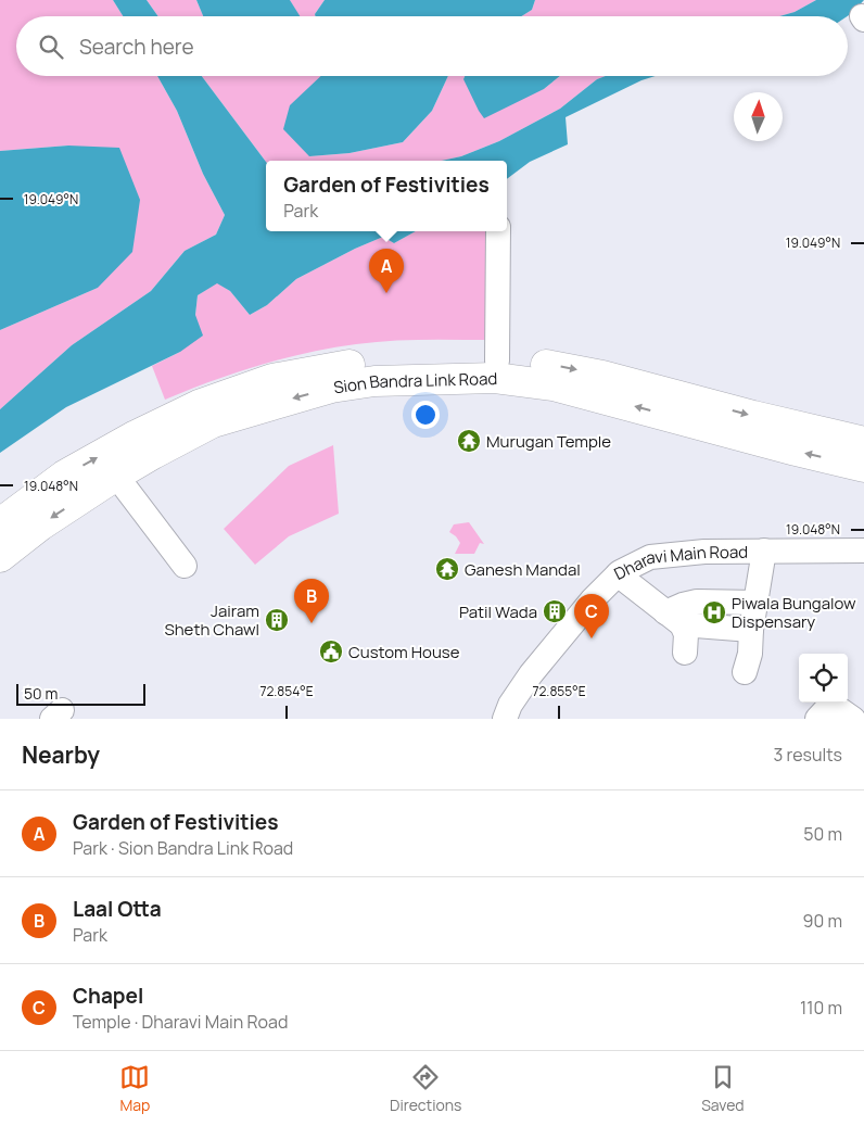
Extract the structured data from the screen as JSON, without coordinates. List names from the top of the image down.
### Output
{
  "streets": {
    "main road": ["Sion Bandra Link Road"],
    "street": ["Dharavi Main Road"]
  },
  "places": {
    "temple": ["Murugan Temple", "Ganesh Mandal"],
    "building": ["Patil Wada", "Jairam Sheth Chawl"],
    "hospital": ["Piwala Bungalow Dispensary"],
    "public building": ["Custom House"]
  },
  "scale_bar": "50 m",
  "north": "top",
  "page": {
    "search": "Search here",
    "popup": ["Garden of Festivities", "Park"],
    "pins": ["A", "B", "C"],
    "scale": "50 m",
    "heading": ["Nearby", "3 results"],
    "list": [
      {
        "mark": "A",
        "name": "Garden of Festivities",
        "note": "Park · Sion Bandra Link Road",
        "value": "50 m"
      },
      {
        "mark": "B",
        "name": "Laal Otta",
        "note": "Park",
        "value": "90 m"
      },
      {
        "mark": "C",
        "name": "Chapel",
        "note": "Temple · Dharavi Main Road",
        "value": "110 m"
      }
    ],
    "nav": ["Map", "Directions", "Saved"]
  },
  "coordinates": [
    "19.049°N",
    "19.048°N",
    "72.854°E",
    "72.855°E"
  ]
}
